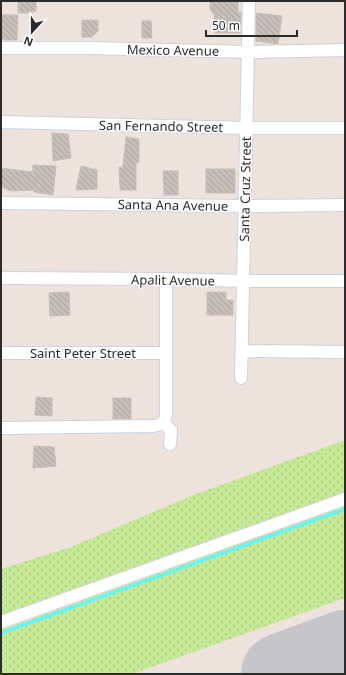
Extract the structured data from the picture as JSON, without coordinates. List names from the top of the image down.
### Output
{
  "streets": {
    "street": [
      "Mexico Avenue",
      "San Fernando Street",
      "Santa Cruz Street",
      "Santa Ana Avenue",
      "Apalit Avenue",
      "Saint Peter Street"
    ]
  },
  "crossings": [
    ["Mexico Avenue", "Santa Cruz Street"],
    ["San Fernando Street", "Santa Cruz Street"],
    ["Santa Cruz Street", "Santa Ana Avenue"],
    ["Santa Cruz Street", "Apalit Avenue"]
  ],
  "scale_bar": "50 m",
  "north": "bottom"
}
